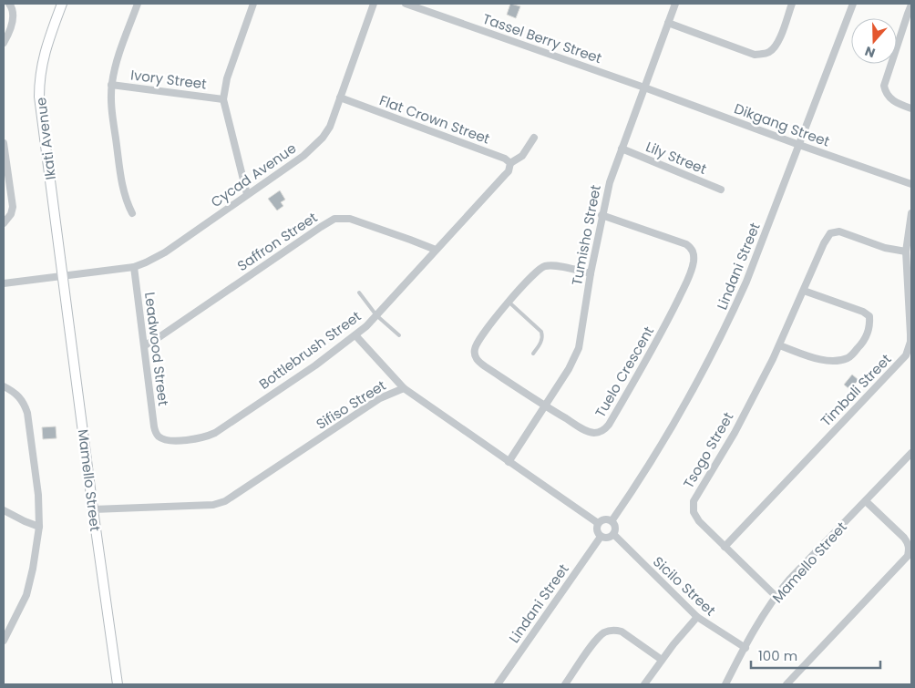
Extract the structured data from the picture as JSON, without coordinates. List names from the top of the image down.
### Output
{
  "streets": {
    "street": [
      "Tassel Berry Street",
      "Ivory Street",
      "Flat Crown Street",
      "Dikgang Street",
      "Ikati Avenue",
      "Lily Street",
      "Cycad Avenue",
      "Tumisho Street",
      "Saffron Street",
      "Lindani Street",
      "Leadwood Street",
      "Bottlebrush Street",
      "Tuelo Crescent",
      "Timbali Street",
      "Sifiso Street",
      "Tsogo Street",
      "Mamello Street",
      "Sicilo Street"
    ]
  },
  "crossings": [
    ["Tassel Berry Street", "Dikgang Street"],
    ["Tassel Berry Street", "Tumisho Street"],
    ["Flat Crown Street", "Cycad Avenue"],
    ["Flat Crown Street", "Bottlebrush Street"],
    ["Dikgang Street", "Tumisho Street"],
    ["Dikgang Street", "Lindani Street"],
    ["Ikati Avenue", "Cycad Avenue"],
    ["Ikati Avenue", "Mamello Street"],
    ["Lily Street", "Tumisho Street"],
    ["Cycad Avenue", "Leadwood Street"],
    ["Cycad Avenue", "Mamello Street"],
    ["Tumisho Street", "Tuelo Crescent"],
    ["Tumisho Street", "Sifiso Street"],
    ["Saffron Street", "Leadwood Street"],
    ["Saffron Street", "Bottlebrush Street"],
    ["Lindani Street", "Sifiso Street"],
    ["Lindani Street", "Sicilo Street"],
    ["Leadwood Street", "Bottlebrush Street"],
    ["Timbali Street", "Tsogo Street"],
    ["Sifiso Street", "Mamello Street"],
    ["Sifiso Street", "Sicilo Street"],
    ["Tsogo Street", "Mamello Street"],
    ["Mamello Street", "Sicilo Street"]
  ],
  "scale_bar": "100 m",
  "north": "bottom"
}
